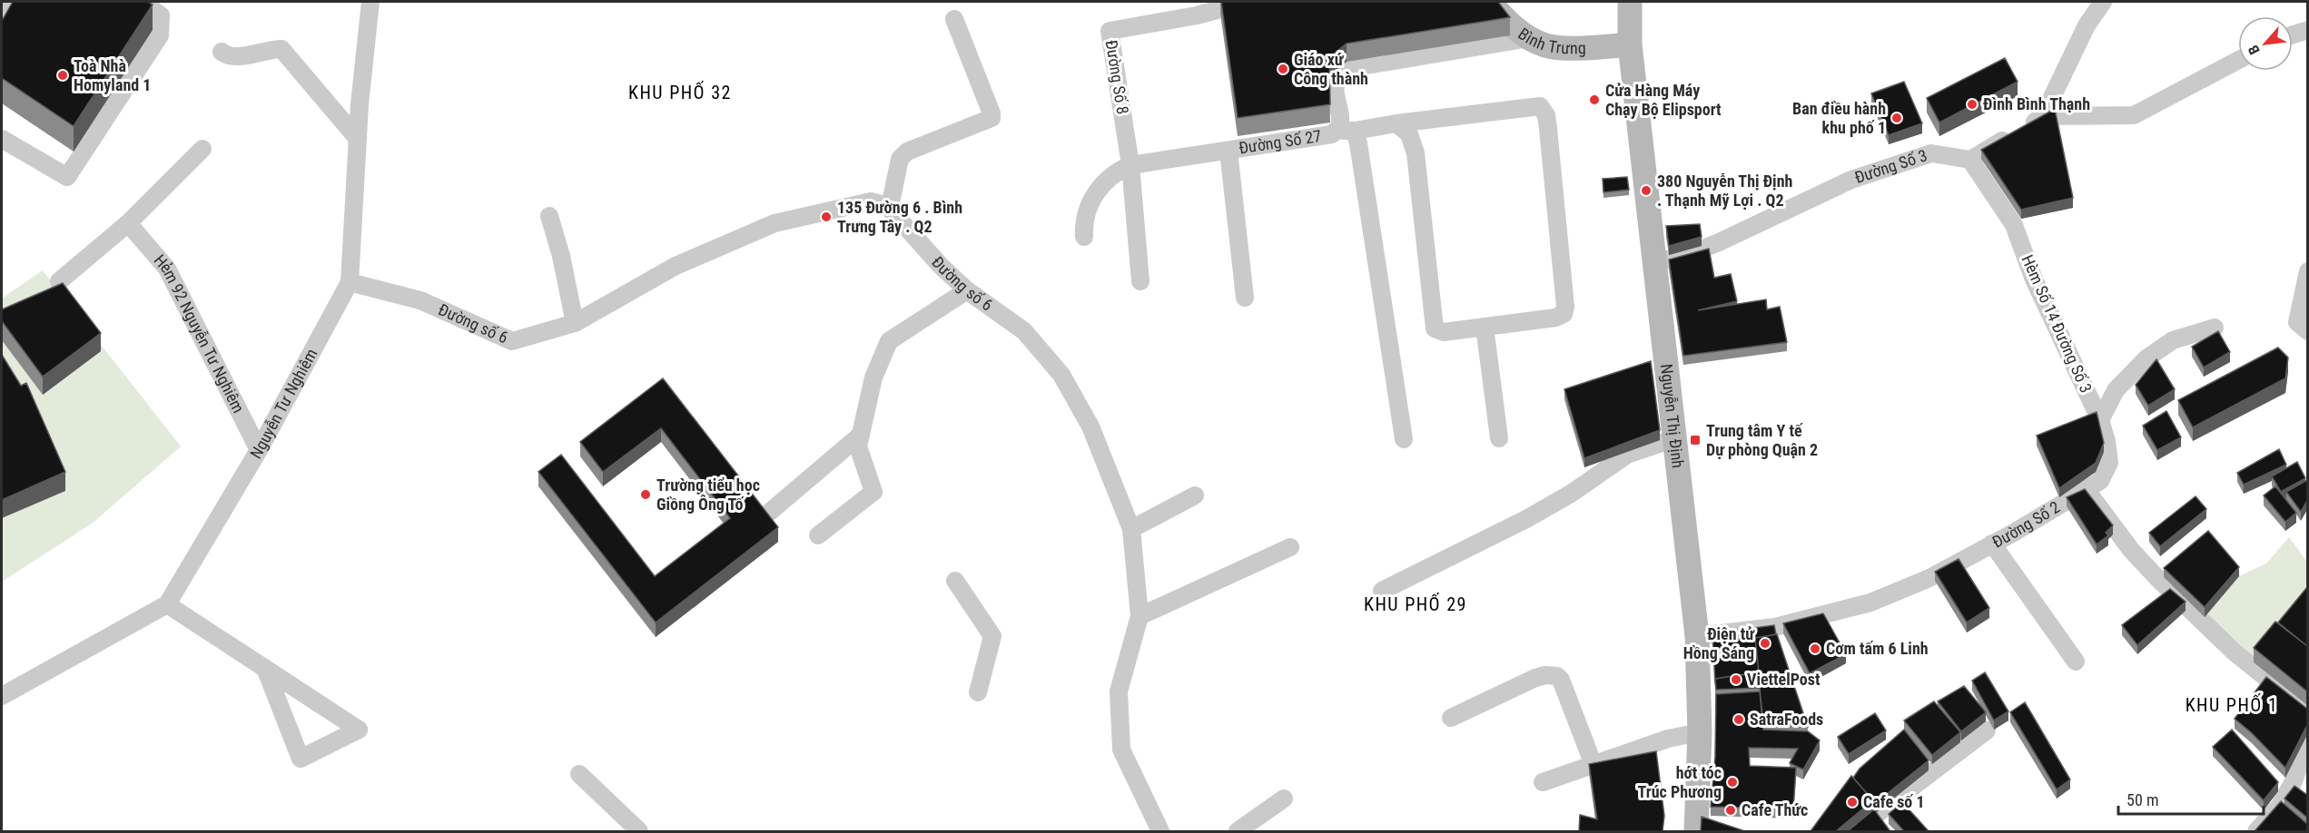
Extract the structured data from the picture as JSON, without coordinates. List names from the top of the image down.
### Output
{
  "streets": {
    "main road": ["Bình Trưng", "Nguyễn Thị Định"],
    "street": [
      "Đường Số 8",
      "Đường Số 27",
      "Đường Số 3",
      "Đường số 6",
      "Hèm Số 14 Đường Số 3",
      "Hẻm 92 Nguyễn Tư Nghiêm",
      "Nguyễn Tư Nghiêm",
      "Đường Số 2"
    ]
  },
  "crossings": [
    ["Bình Trưng", "Đường Số 27"],
    ["Bình Trưng", "Nguyễn Thị Định"],
    ["Đường Số 8", "Đường Số 27"],
    ["Đường Số 3", "Hèm Số 14 Đường Số 3"],
    ["Đường Số 3", "Nguyễn Thị Định"],
    ["Đường số 6", "Nguyễn Tư Nghiêm"],
    ["Hèm Số 14 Đường Số 3", "Đường Số 2"],
    ["Hẻm 92 Nguyễn Tư Nghiêm", "Nguyễn Tư Nghiêm"],
    ["Nguyễn Thị Định", "Đường Số 2"]
  ],
  "districts": ["KHU PHỐ 32", "KHU PHỐ 29", "KHU PHỐ 1"],
  "places": {
    "other": [
      "Giáo xứ Công thành",
      "Toà Nhà Homyland 1",
      "Cửa Hàng Máy Chạy Bộ Elipsport",
      "Đình Bình Thạnh",
      "Ban điều hành khu phố 1",
      "380 Nguyễn Thị Định . Thạnh Mỹ Lợi . Q2",
      "135 Đường 6 . Bình Trưng Tây . Q2",
      "Trường tiểu học Giồng Ông Tố",
      "Điện tử Hồng Sáng",
      "Cơm tấm 6 Linh",
      "ViettelPost",
      "SatraFoods",
      "hớt tóc Trúc Phương",
      "Cafe số 1",
      "Cafe Thức"
    ],
    "transit": ["Trung tâm Y tế Dự phòng Quận 2"]
  },
  "scale_bar": "50 m",
  "north": "bottom left"
}
